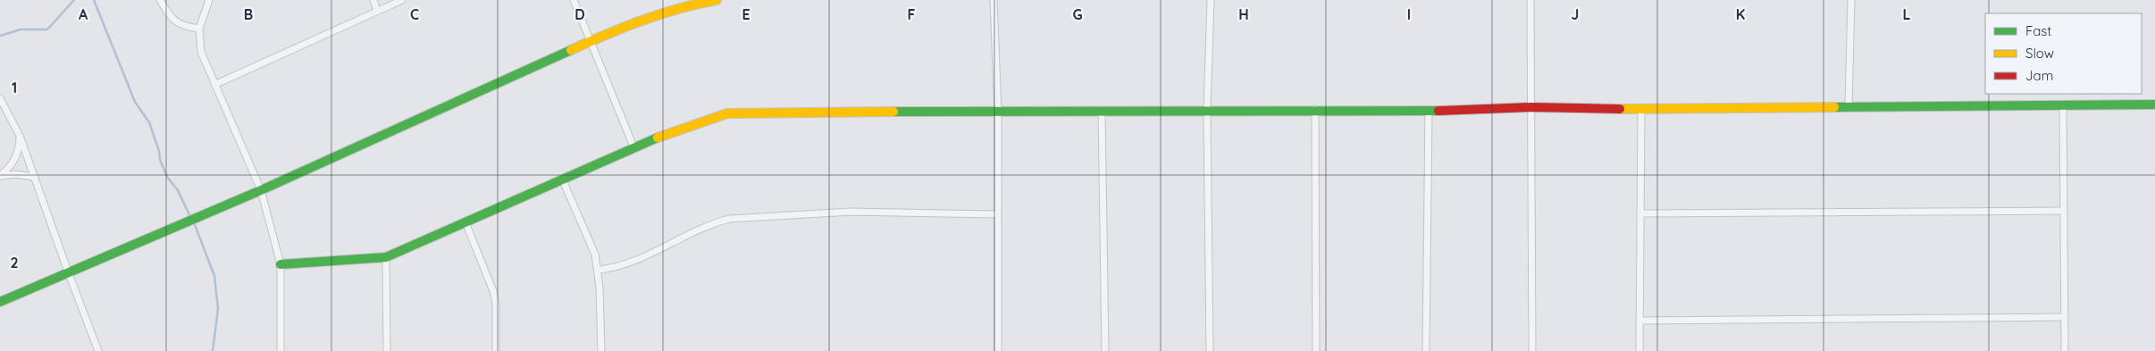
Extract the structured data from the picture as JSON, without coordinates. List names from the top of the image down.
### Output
{
  "legend": ["Fast", "Slow", "Jam"],
  "grid": {
    "columns": [
      "A",
      "B",
      "C",
      "D",
      "E",
      "F",
      "G",
      "H",
      "I",
      "J",
      "K",
      "L"
    ],
    "rows": ["1", "2"]
  }
}
